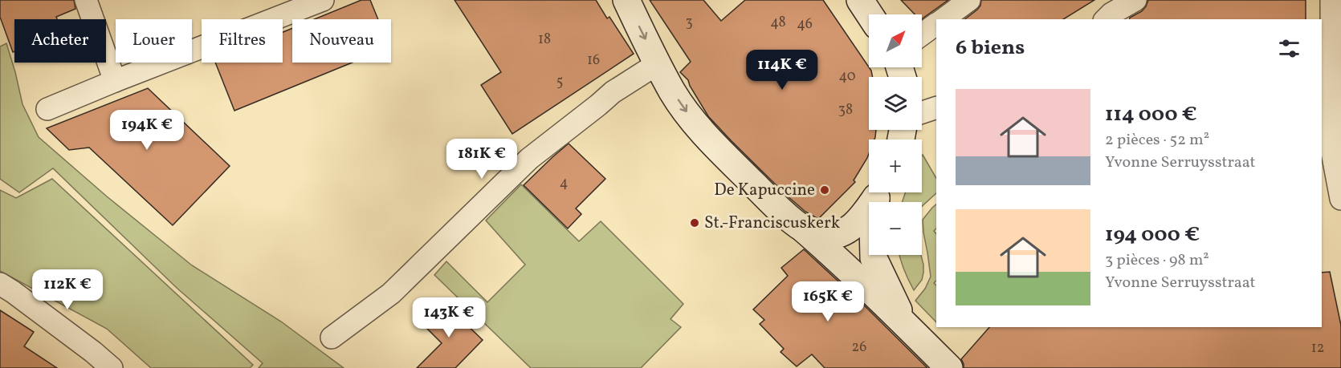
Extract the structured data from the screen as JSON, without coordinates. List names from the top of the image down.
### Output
{
  "places": ["De Kapuccine", "St.-Franciscuskerk"],
  "house_numbers": [
    "3",
    "48",
    "46",
    "18",
    "16",
    "40",
    "5",
    "38",
    "4",
    "26",
    "12"
  ],
  "north": "top right",
  "page": {
    "map_buttons": ["+", "−"],
    "chip": [
      "Acheter",
      "Louer",
      "Filtres",
      "Nouveau"
    ],
    "heading": "6 biens",
    "price": [
      "114K €",
      "194K €",
      "181K €",
      "112K €",
      "165K €",
      "143K €"
    ],
    "list": [
      {
        "name": "114 000 €",
        "note": "2 pièces · 52 m² · Yvonne Serruysstraat"
      },
      {
        "name": "194 000 €",
        "note": "3 pièces · 98 m² · Yvonne Serruysstraat"
      }
    ]
  }
}
